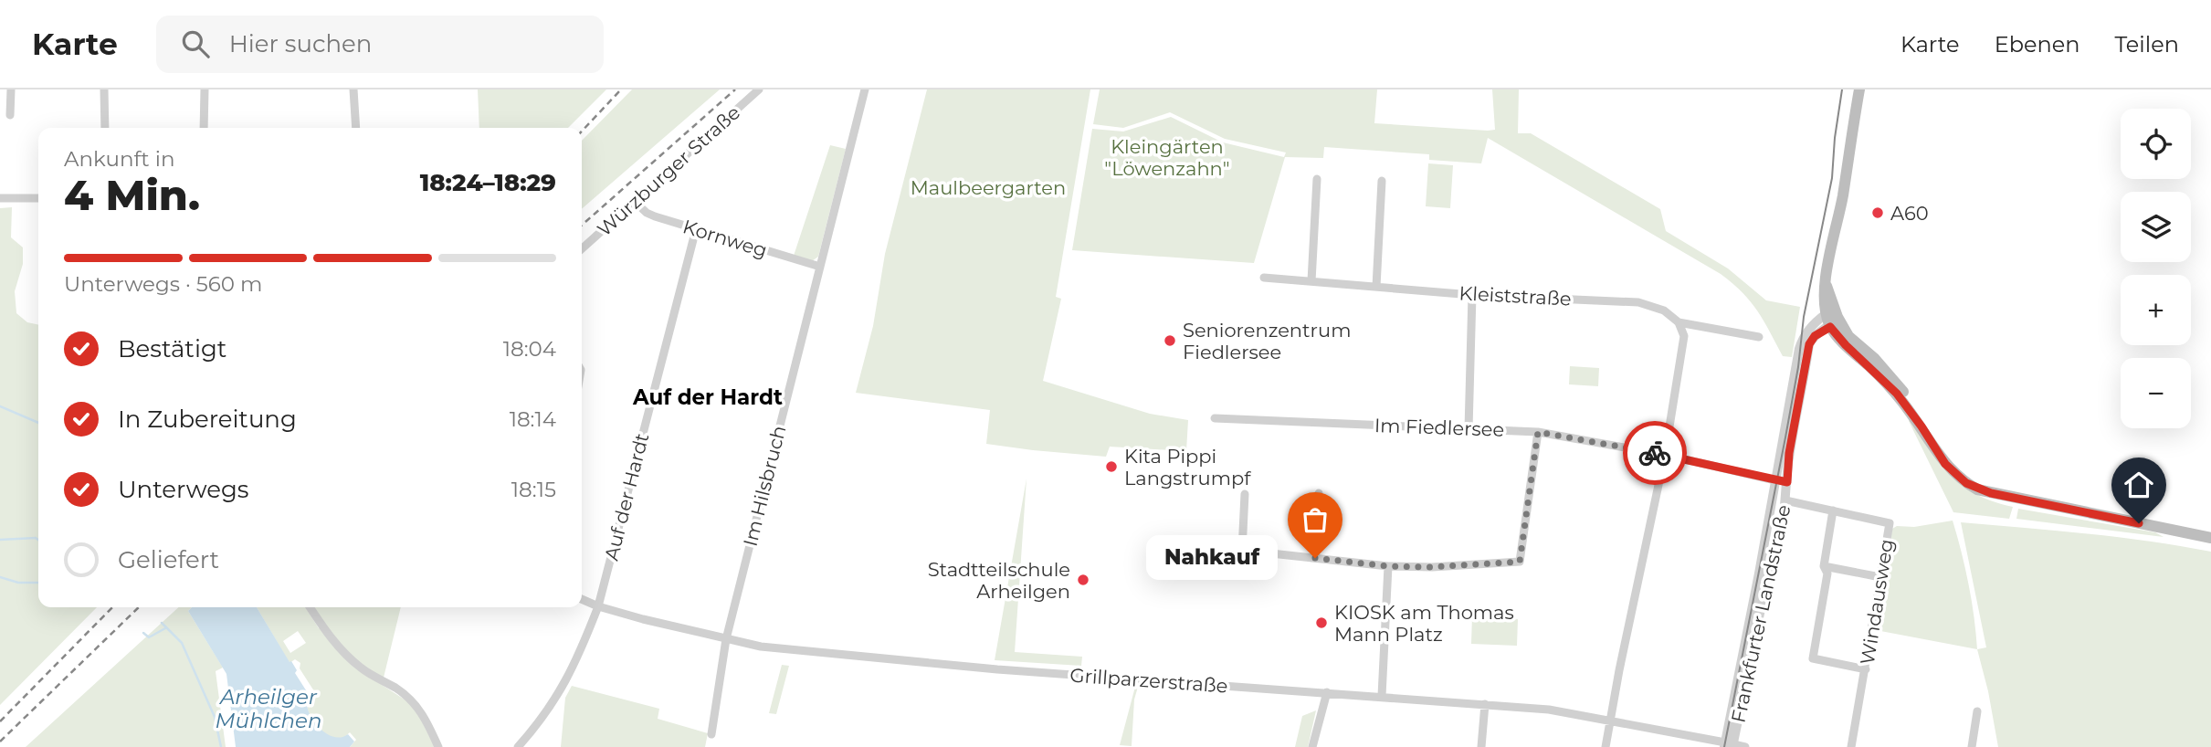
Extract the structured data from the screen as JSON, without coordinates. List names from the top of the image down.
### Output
{
  "streets": {
    "street": [
      "Würzburger Straße",
      "Kornweg",
      "Kleiststraße",
      "Im Fiedlersee",
      "Im Hilsbruch",
      "Auf der Hardt",
      "Windausweg",
      "Frankfurter Landstraße",
      "Grillparzerstraße"
    ]
  },
  "crossings": [
    ["Würzburger Straße", "Kornweg"],
    ["Kornweg", "Im Hilsbruch"],
    ["Kornweg", "Auf der Hardt"],
    ["Im Fiedlersee", "Frankfurter Landstraße"],
    ["Im Hilsbruch", "Grillparzerstraße"],
    ["Auf der Hardt", "Grillparzerstraße"],
    ["Windausweg", "Frankfurter Landstraße"],
    ["Frankfurter Landstraße", "Grillparzerstraße"]
  ],
  "districts": ["Auf der Hardt"],
  "water": ["Arheilger Mühlchen"],
  "parks": ["Kleingärten \"Löwenzahn\"", "Maulbeergarten"],
  "places": [
    "A60",
    "Seniorenzentrum Fiedlersee",
    "Kita Pippi Langstrumpf",
    "Nahkauf",
    "Stadtteilschule Arheilgen",
    "KIOSK am Thomas Mann Platz"
  ],
  "page": {
    "header": "Karte",
    "search": "Hier suchen",
    "nav": ["Karte", "Ebenen", "Teilen"],
    "map_buttons": ["+", "−"],
    "heading": ["4 Min.", "Ankunft in", "18:24–18:29"],
    "bar": "Unterwegs · 560 m",
    "list": [
      ["Bestätigt", "18:04"],
      ["In Zubereitung", "18:14"],
      ["Unterwegs", "18:15"],
      "Geliefert"
    ],
    "bubble": "Nahkauf"
  }
}
